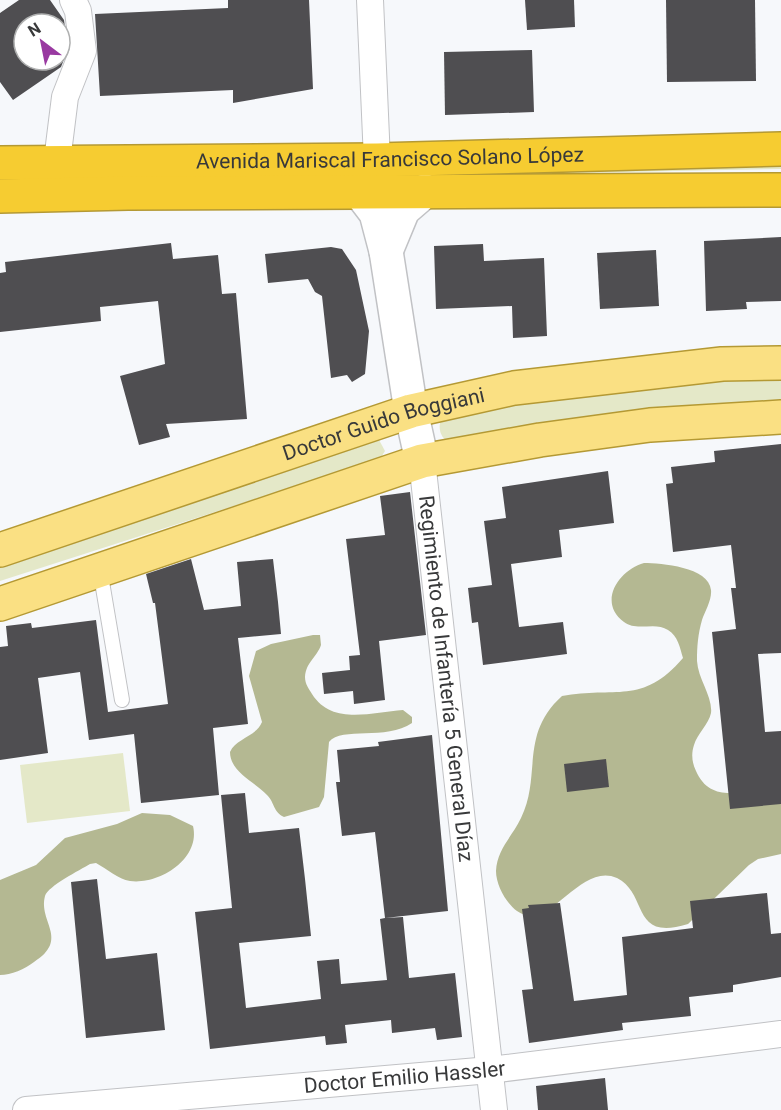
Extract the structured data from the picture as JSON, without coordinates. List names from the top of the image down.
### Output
{
  "streets": {
    "highway": ["Avenida Mariscal Francisco Solano López"],
    "main road": ["Doctor Guido Boggiani", "Regimiento de Infantería 5 General Díaz"],
    "street": ["Doctor Emilio Hassler"]
  },
  "crossings": [
    ["Avenida Mariscal Francisco Solano López", "Regimiento de Infantería 5 General Díaz"],
    ["Doctor Guido Boggiani", "Regimiento de Infantería 5 General Díaz"],
    ["Regimiento de Infantería 5 General Díaz", "Doctor Emilio Hassler"]
  ],
  "north": "top left"
}
